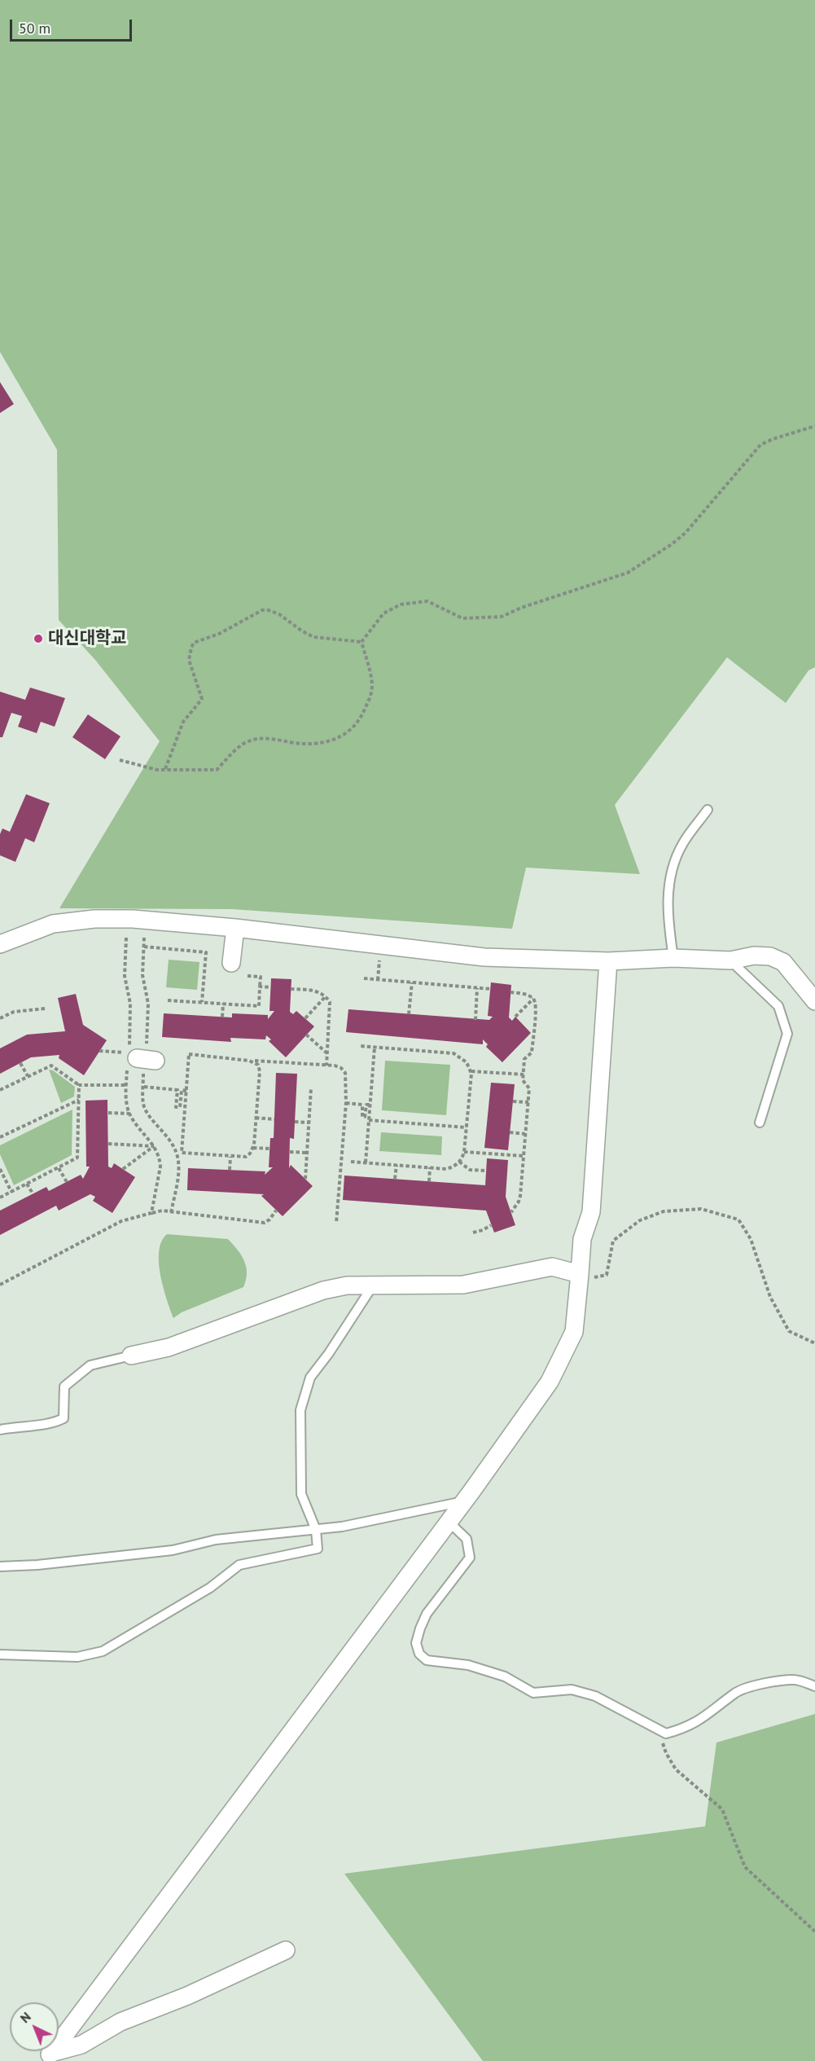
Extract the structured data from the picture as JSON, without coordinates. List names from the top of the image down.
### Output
{
  "places": ["대신대학교"],
  "scale_bar": "50 m",
  "north": "top left"
}
